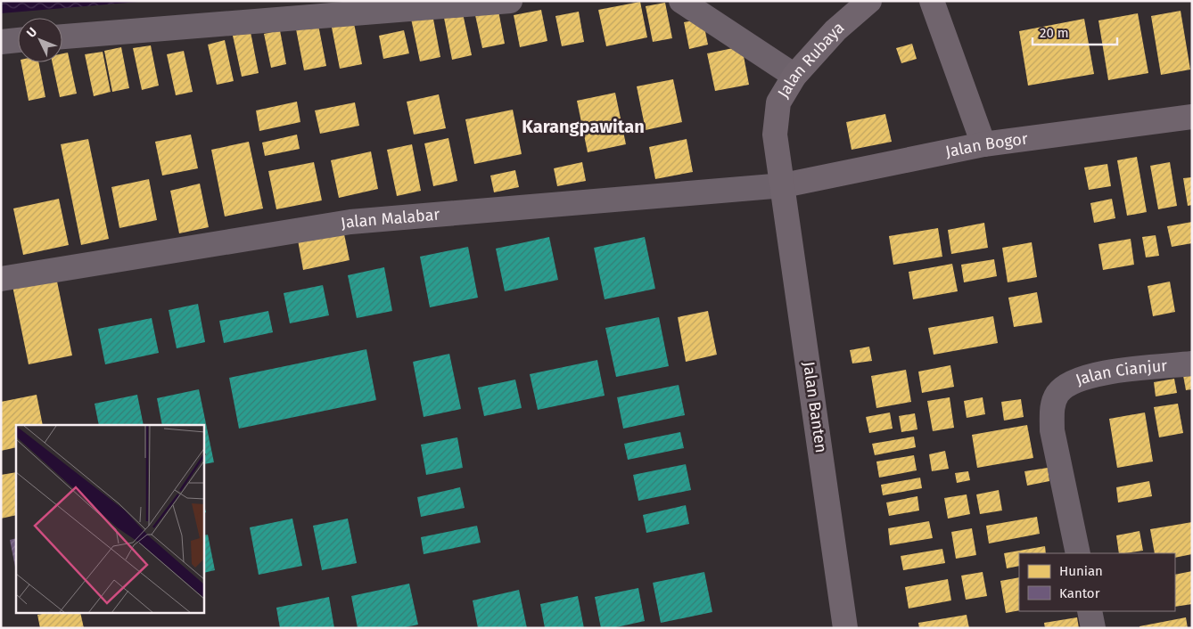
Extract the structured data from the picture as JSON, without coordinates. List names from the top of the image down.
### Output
{
  "streets": {
    "street": [
      "Jalan Rubaya",
      "Jalan Bogor",
      "Jalan Malabar",
      "Jalan Cianjur",
      "Jalan Banten"
    ]
  },
  "crossings": [
    ["Jalan Rubaya", "Jalan Bogor"],
    ["Jalan Rubaya", "Jalan Malabar"],
    ["Jalan Rubaya", "Jalan Banten"],
    ["Jalan Bogor", "Jalan Malabar"],
    ["Jalan Bogor", "Jalan Banten"],
    ["Jalan Malabar", "Jalan Banten"]
  ],
  "districts": ["Karangpawitan"],
  "legend": ["Hunian", "Kantor"],
  "scale_bar": "20 m",
  "north": "top left"
}
